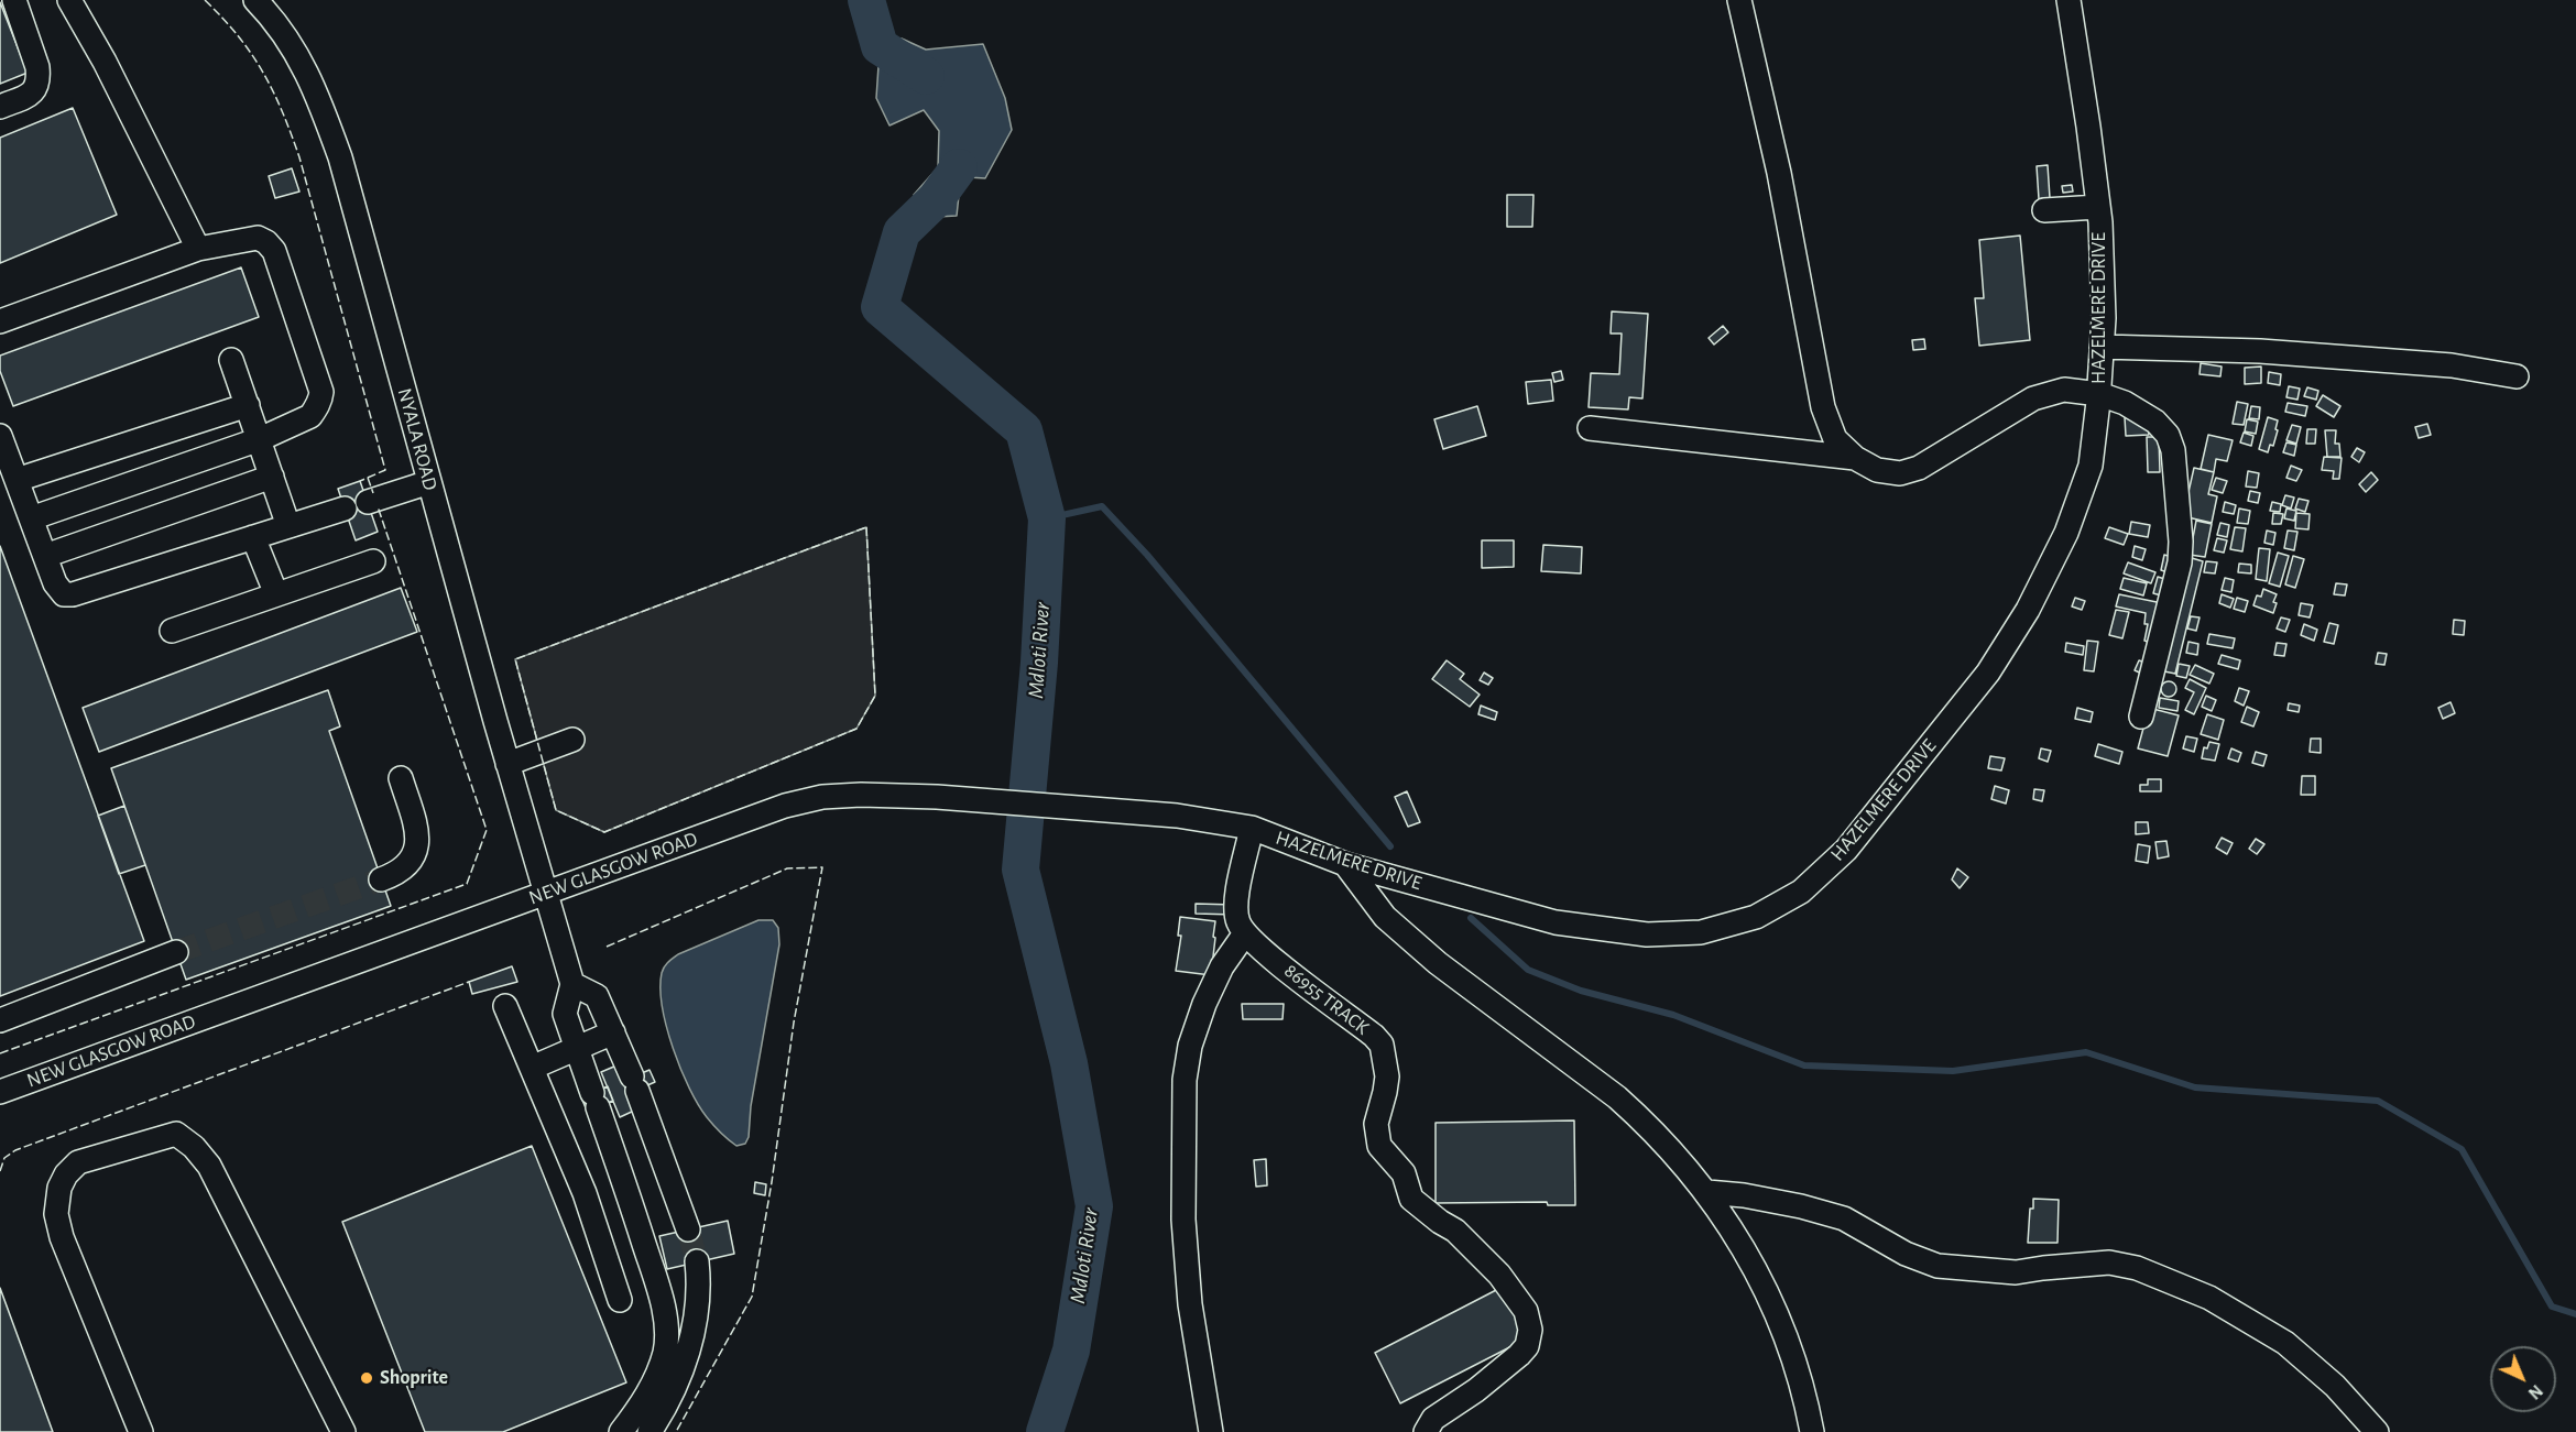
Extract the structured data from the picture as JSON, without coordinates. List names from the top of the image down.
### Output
{
  "streets": {
    "street": [
      "HAZELMERE DRIVE",
      "NYALA ROAD",
      "NEW GLASGOW ROAD",
      "86955 TRACK"
    ]
  },
  "crossings": [
    ["HAZELMERE DRIVE", "NEW GLASGOW ROAD"],
    ["NYALA ROAD", "NEW GLASGOW ROAD"]
  ],
  "water": ["Mdloti River"],
  "places": ["Shoprite"],
  "north": "bottom right"
}
